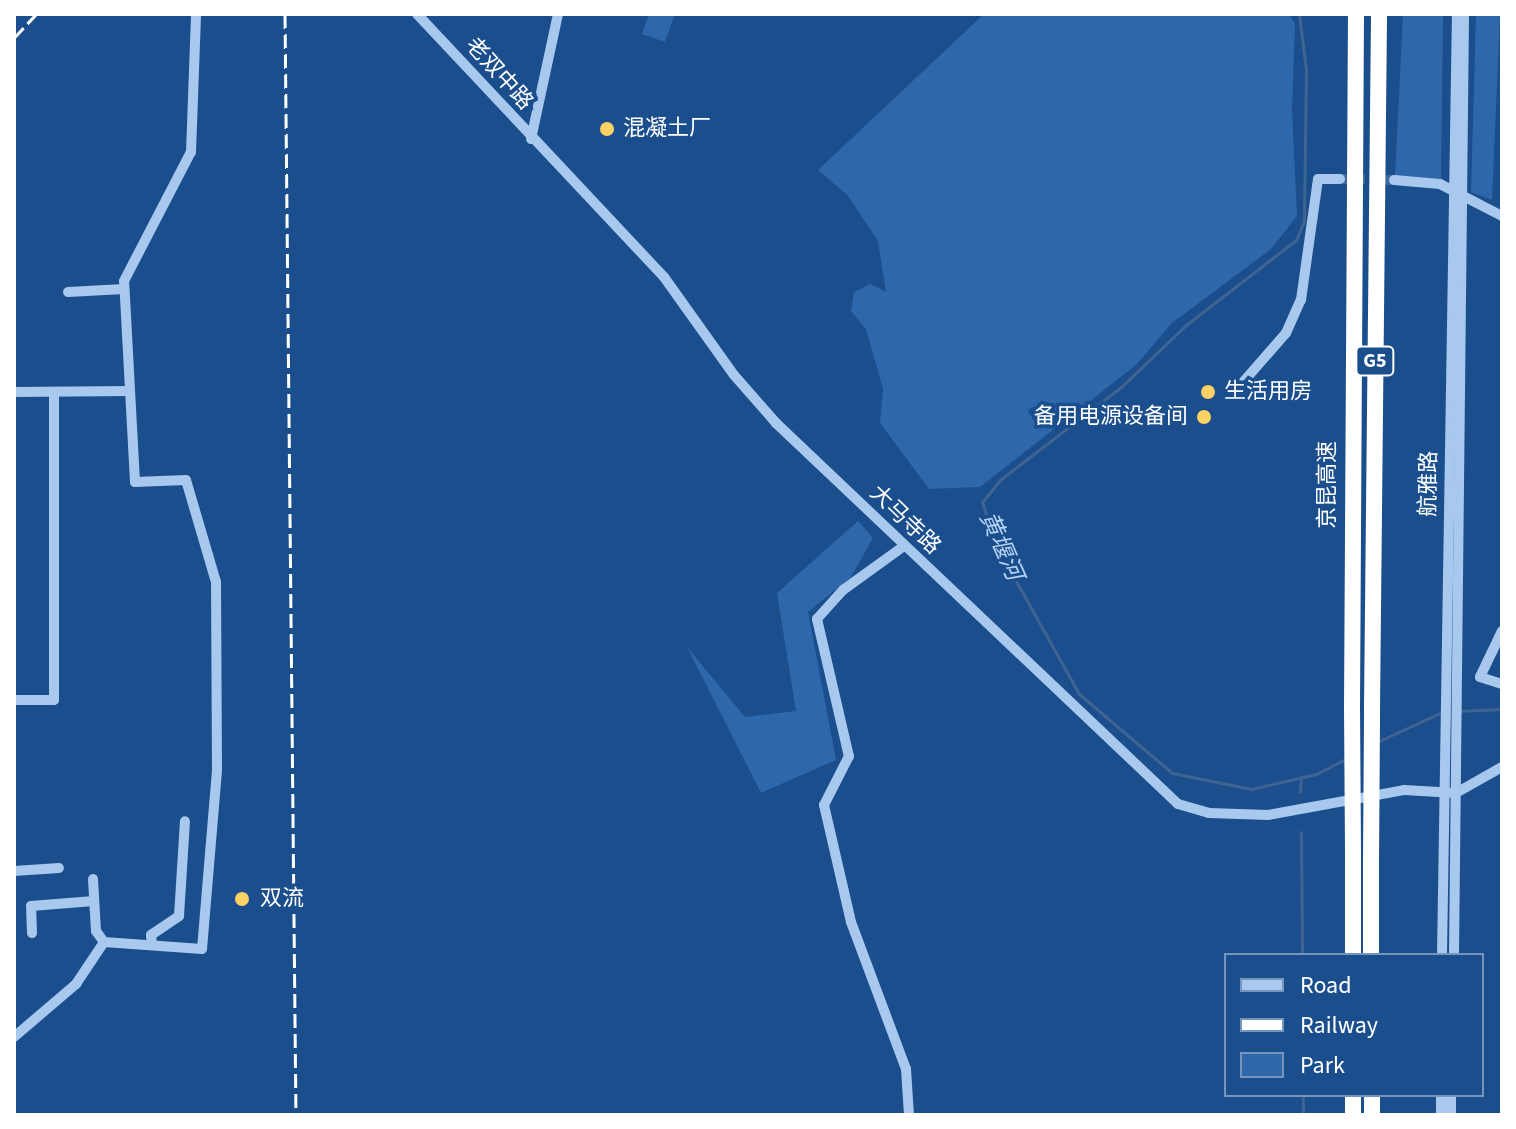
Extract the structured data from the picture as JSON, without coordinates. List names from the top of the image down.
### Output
{
  "streets": {
    "highway": ["G5", "京昆高速"],
    "street": ["老双中路", "航雅路", "大马寺路"]
  },
  "crossings": [
    ["老双中路", "大马寺路"],
    ["航雅路", "大马寺路"]
  ],
  "water": ["黄堰河"],
  "places": [
    "混凝土厂",
    "生活用房",
    "备用电源设备间",
    "双流"
  ],
  "legend": ["Road", "Railway", "Park"]
}
